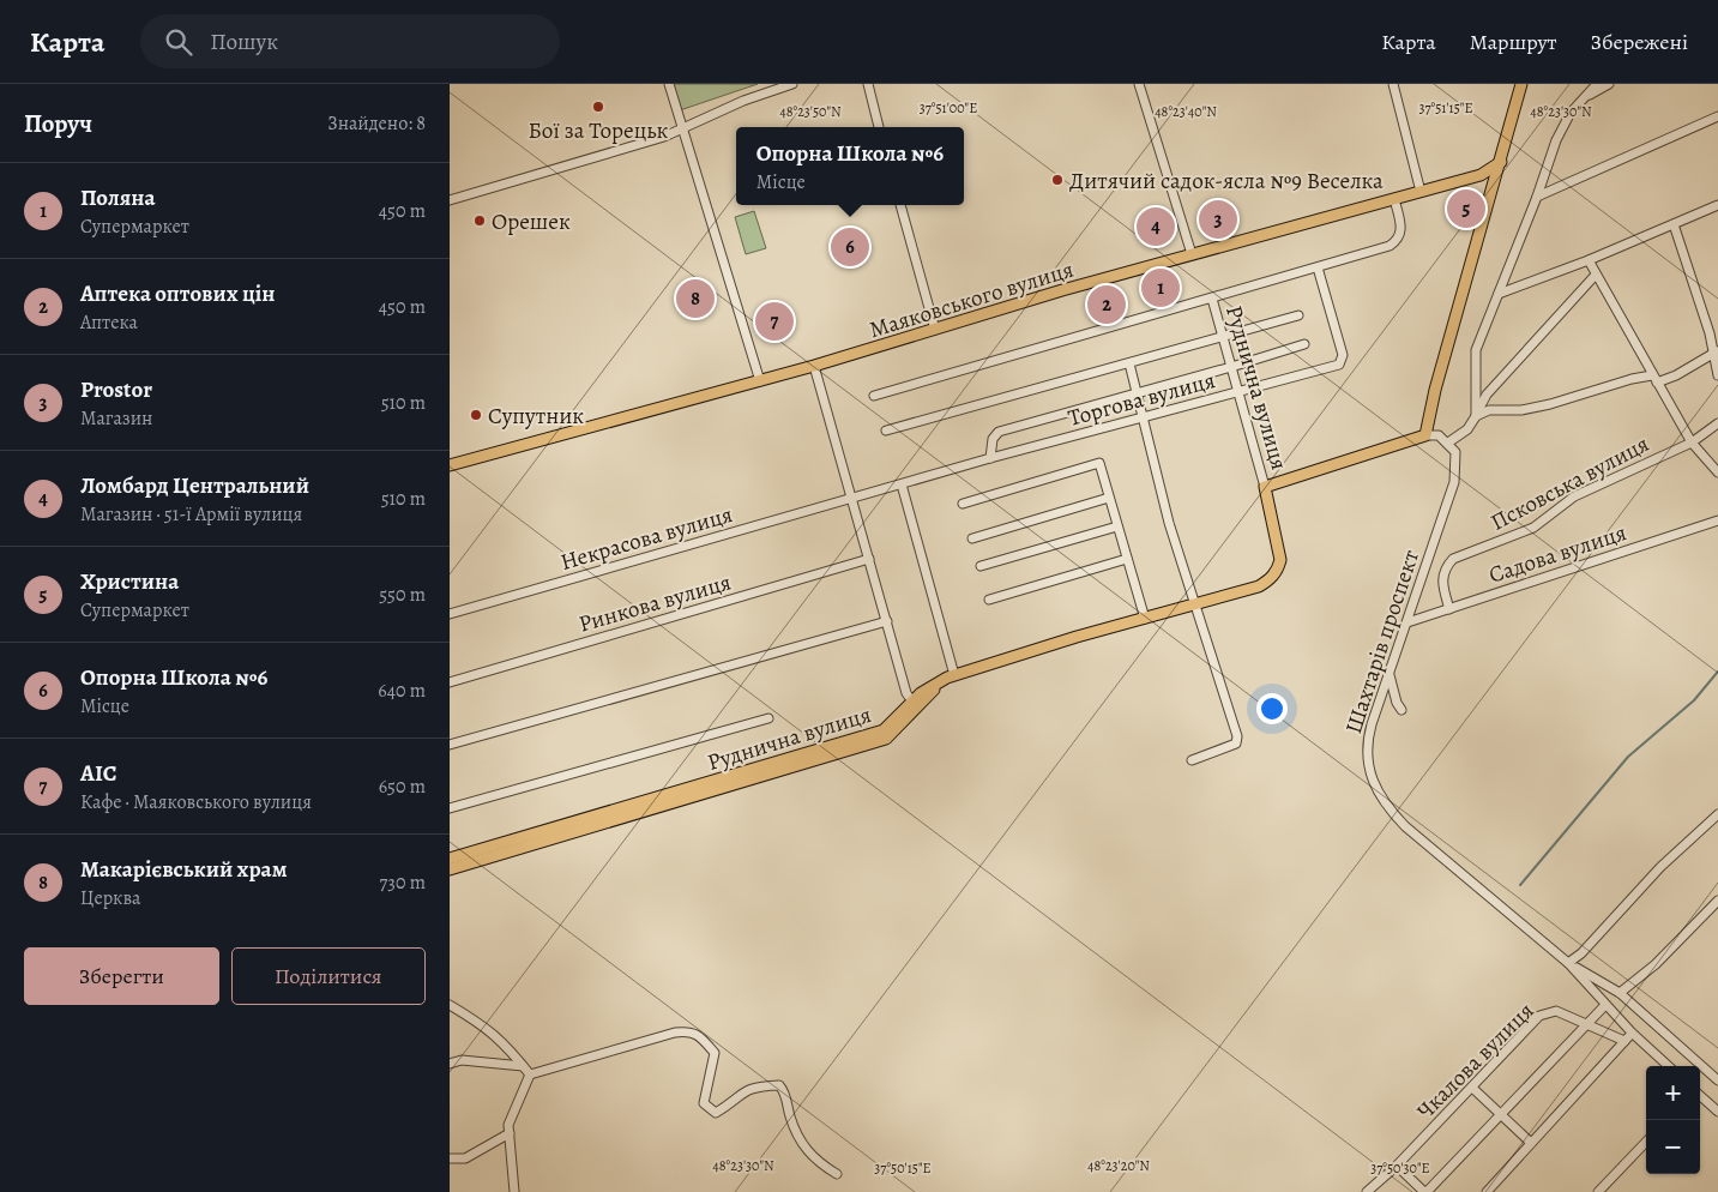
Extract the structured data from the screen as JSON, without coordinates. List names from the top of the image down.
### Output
{
  "streets": {
    "main road": ["Маяковського вулиця", "Руднична вулиця"],
    "street": [
      "Торгова вулиця",
      "Псковська вулиця",
      "Некрасова вулиця",
      "Садова вулиця",
      "Ринкова вулиця",
      "Шахтарів проспект",
      "Чкалова вулиця"
    ]
  },
  "crossings": [
    ["Руднична вулиця", "Торгова вулиця"],
    ["Руднична вулиця", "Шахтарів проспект"],
    ["Торгова вулиця", "Некрасова вулиця"],
    ["Псковська вулиця", "Садова вулиця"],
    ["Садова вулиця", "Шахтарів проспект"]
  ],
  "places": [
    "Бої за Торецьк",
    "Дитячий садок-ясла №9 Веселка",
    "Орешек",
    "Супутник"
  ],
  "page": {
    "header": "Карта",
    "search": "Пошук",
    "nav": ["Карта", "Маршрут", "Збережені"],
    "heading": ["Поруч", "Знайдено: 8"],
    "popup": ["Опорна Школа №6", "Місце"],
    "list": [
      {
        "mark": "1",
        "name": "Поляна",
        "note": "Супермаркет",
        "value": "450 m"
      },
      {
        "mark": "2",
        "name": "Аптека оптових цін",
        "note": "Аптека",
        "value": "450 m"
      },
      {
        "mark": "3",
        "name": "Prostor",
        "note": "Магазин",
        "value": "510 m"
      },
      {
        "mark": "4",
        "name": "Ломбард Центральний",
        "note": "Магазин · 51-ї Армії вулиця",
        "value": "510 m"
      },
      {
        "mark": "5",
        "name": "Христина",
        "note": "Супермаркет",
        "value": "550 m"
      },
      {
        "mark": "6",
        "name": "Опорна Школа №6",
        "note": "Місце",
        "value": "640 m"
      },
      {
        "mark": "7",
        "name": "АІС",
        "note": "Кафе · Маяковського вулиця",
        "value": "650 m"
      },
      {
        "mark": "8",
        "name": "Макарієвський храм",
        "note": "Церква",
        "value": "730 m"
      }
    ],
    "pins": [
      "5",
      "3",
      "4",
      "6",
      "1",
      "8",
      "2",
      "7"
    ],
    "buttons": ["Зберегти", "Поділитися"],
    "map_buttons": ["+", "−"]
  },
  "coordinates": [
    "37°51'00\"E",
    "37°51'15\"E",
    "48°23'50\"N",
    "48°23'40\"N",
    "48°23'30\"N",
    "48°23'20\"N",
    "37°50'15\"E",
    "37°50'30\"E"
  ]
}
